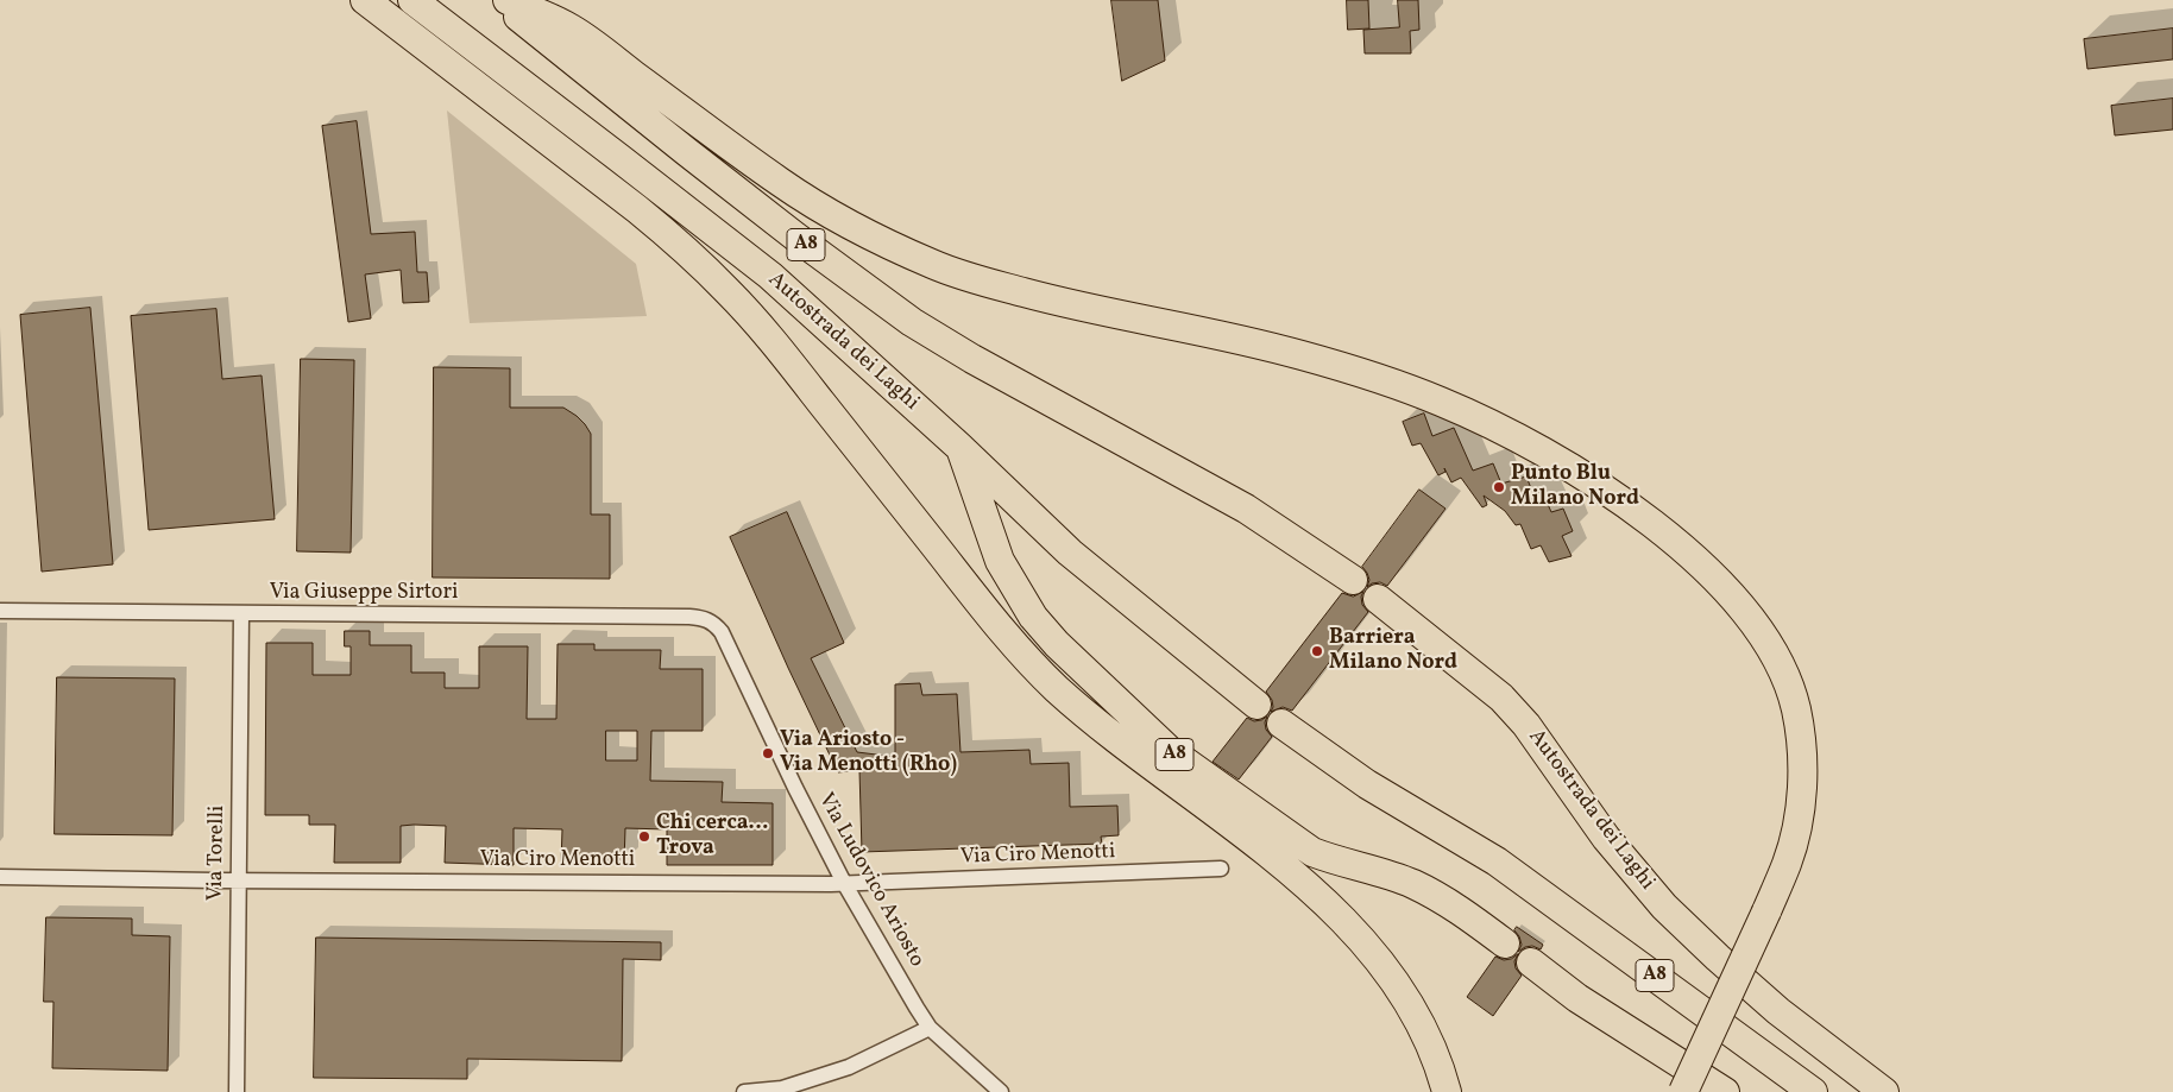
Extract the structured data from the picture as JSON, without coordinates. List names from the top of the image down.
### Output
{
  "streets": {
    "highway": ["A8", "Autostrada dei Laghi"],
    "street": [
      "Via Giuseppe Sirtori",
      "Via Torelli",
      "Via Ciro Menotti",
      "Via Ludovico Ariosto"
    ]
  },
  "crossings": [
    ["A8", "Autostrada dei Laghi"],
    ["Via Giuseppe Sirtori", "Via Torelli"],
    ["Via Giuseppe Sirtori", "Via Ludovico Ariosto"],
    ["Via Torelli", "Via Ciro Menotti"],
    ["Via Ciro Menotti", "Via Ludovico Ariosto"]
  ],
  "places": [
    "Punto Blu Milano Nord",
    "Barriera Milano Nord",
    "Via Ariosto - Via Menotti (Rho)",
    "Chi cerca... Trova"
  ]
}
